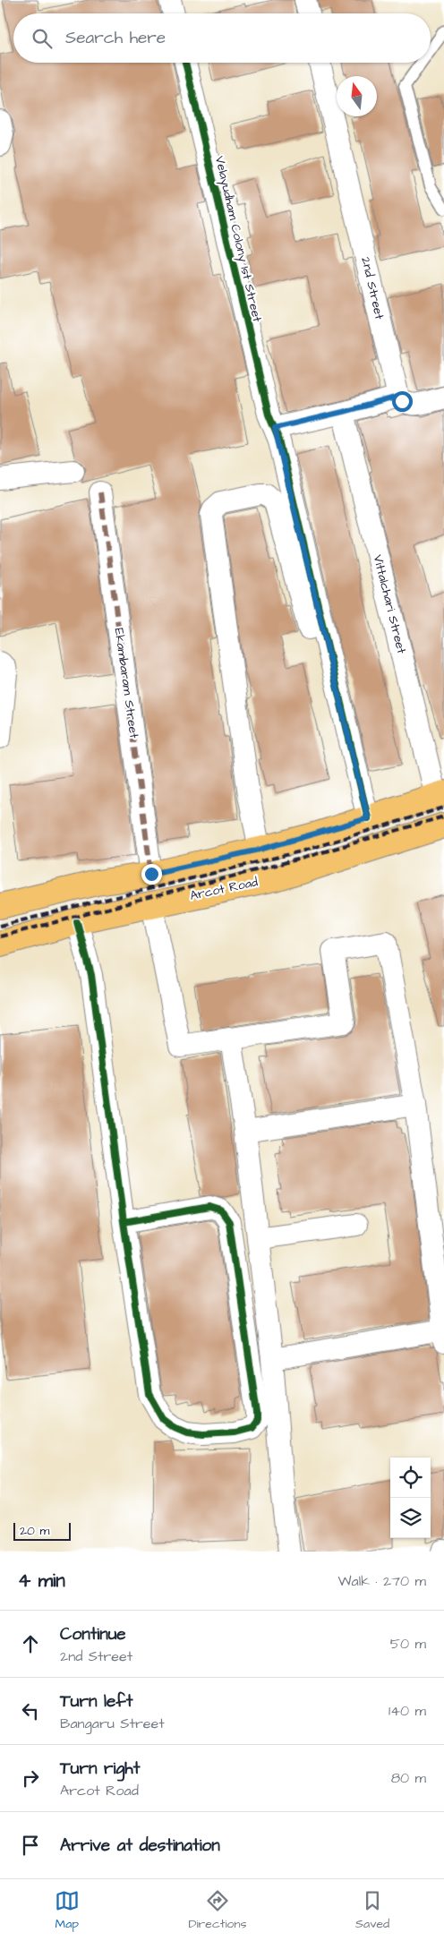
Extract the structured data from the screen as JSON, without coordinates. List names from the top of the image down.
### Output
{
  "streets": {
    "main road": ["Arcot Road"],
    "street": [
      "Velayudham Colony 1st Street",
      "2nd Street",
      "Vittalchari Street",
      "Ekambaram Street"
    ]
  },
  "scale_bar": "20 m",
  "north": "top",
  "page": {
    "search": "Search here",
    "scale": "20 m",
    "heading": ["4 min", "Walk · 270 m"],
    "list": [
      ["Continue", "2nd Street", "50 m"],
      ["Turn left", "Bangaru Street", "140 m"],
      ["Turn right", "Arcot Road", "80 m"],
      "Arrive at destination"
    ],
    "nav": ["Map", "Directions", "Saved"]
  }
}
